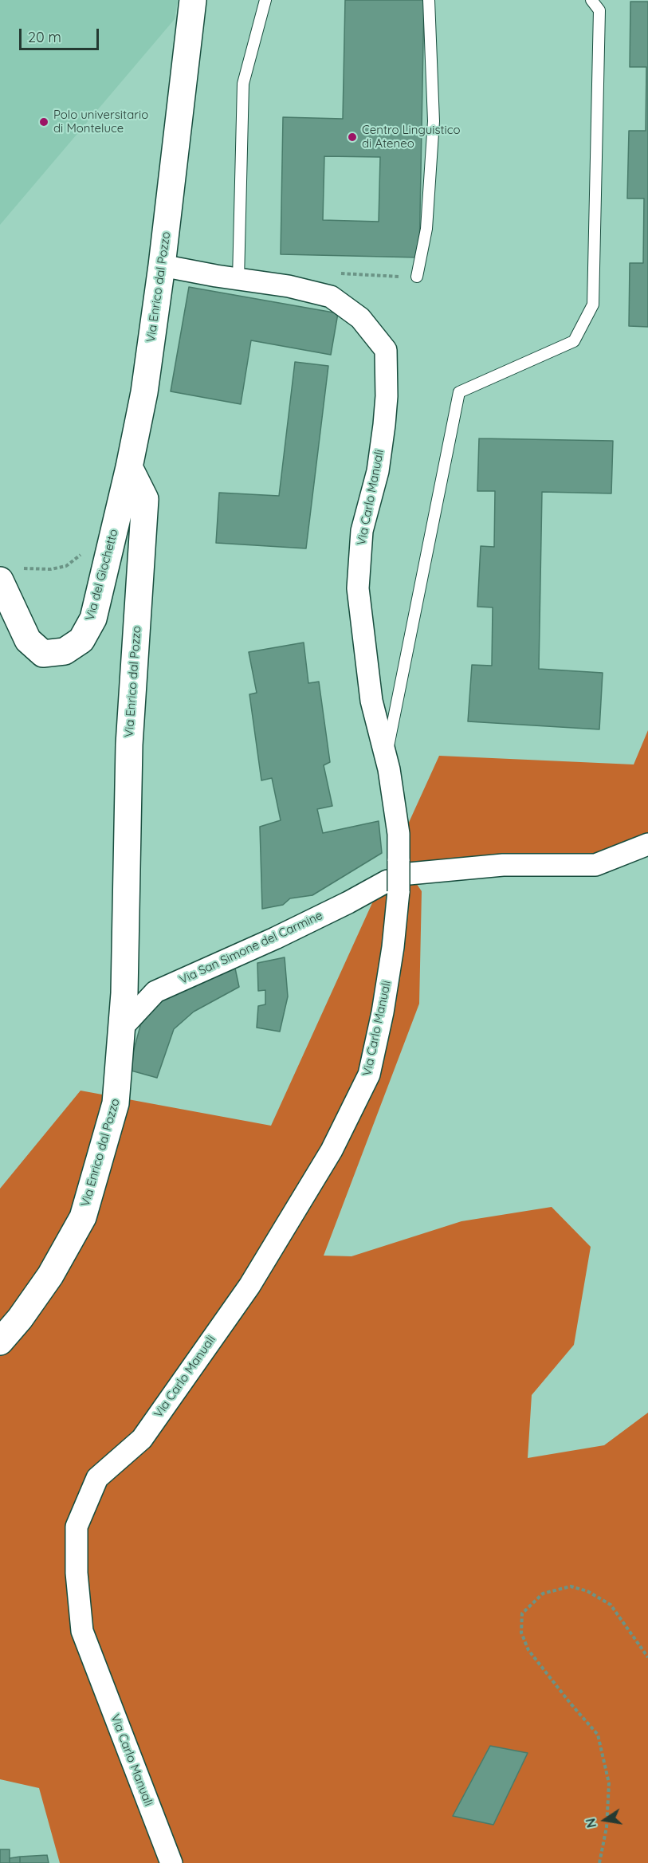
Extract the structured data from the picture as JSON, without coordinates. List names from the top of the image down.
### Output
{
  "streets": {
    "street": [
      "Via Enrico dal Pozzo",
      "Via Carlo Manuali",
      "Via del Giochetto",
      "Via San Simone del Carmine"
    ]
  },
  "crossings": [
    ["Via Enrico dal Pozzo", "Via Carlo Manuali"],
    ["Via Enrico dal Pozzo", "Via del Giochetto"],
    ["Via Enrico dal Pozzo", "Via San Simone del Carmine"],
    ["Via Carlo Manuali", "Via San Simone del Carmine"]
  ],
  "places": ["Polo universitario di Monteluce", "Centro Linguistico di Ateneo"],
  "scale_bar": "20 m",
  "north": "left"
}
